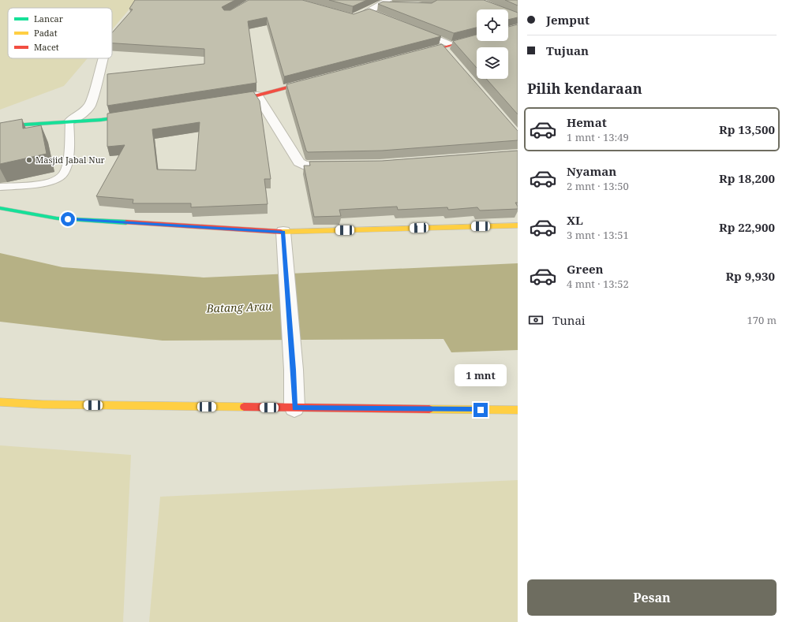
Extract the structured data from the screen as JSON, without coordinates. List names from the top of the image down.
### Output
{
  "water": ["Batang Arau"],
  "places": ["Masjid Jabal Nur"],
  "legend": ["Lancar", "Padat", "Macet"],
  "page": {
    "banner": ["Jemput", "Tujuan"],
    "heading": "Pilih kendaraan",
    "list": [
      {
        "name": "Hemat",
        "note": "1 mnt · 13:49",
        "value": "Rp 13,500"
      },
      {
        "name": "Nyaman",
        "note": "2 mnt · 13:50",
        "value": "Rp 18,200"
      },
      {
        "name": "XL",
        "note": "3 mnt · 13:51",
        "value": "Rp 22,900"
      },
      {
        "name": "Green",
        "note": "4 mnt · 13:52",
        "value": "Rp 9,930"
      }
    ],
    "pay": ["Tunai", "170 m"],
    "bubble": "1 mnt",
    "buttons": "Pesan"
  }
}
